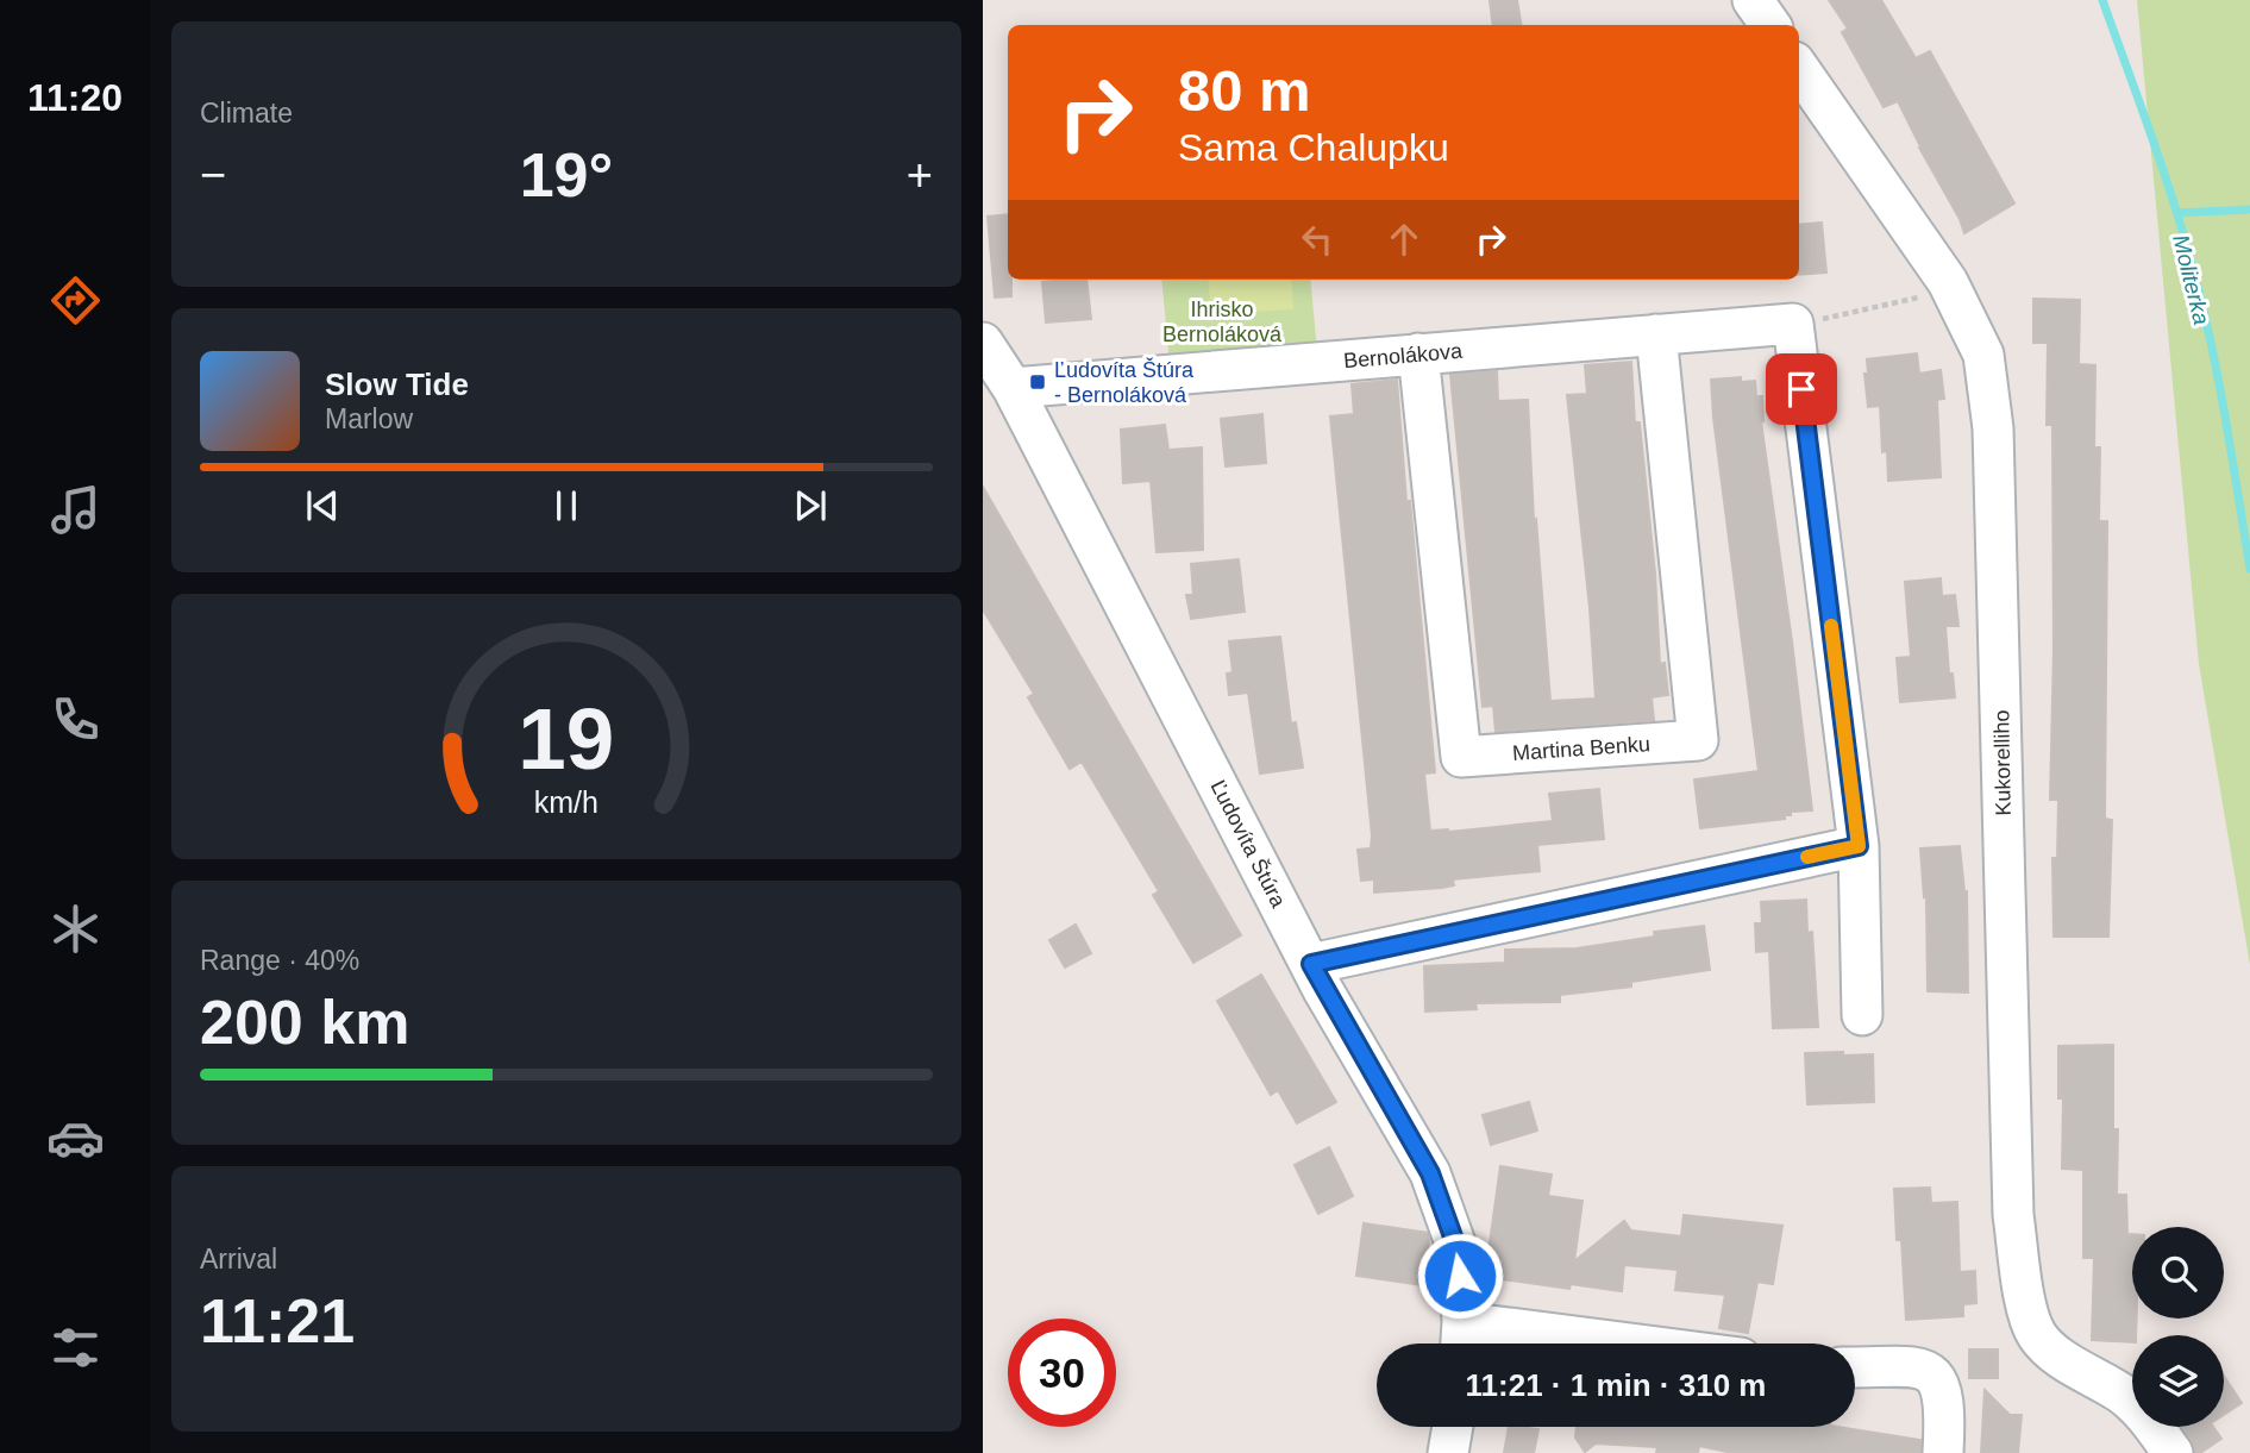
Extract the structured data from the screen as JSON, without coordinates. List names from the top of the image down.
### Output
{
  "streets": {
    "street": [
      "Bernolákova",
      "Martina Benku",
      "Kukorelliho",
      "Ľudovíta Štúra"
    ]
  },
  "crossings": [
    ["Bernolákova", "Martina Benku"],
    ["Bernolákova", "Ľudovíta Štúra"]
  ],
  "water": ["Moliterka"],
  "parks": ["Ihrisko Bernoláková"],
  "places": {
    "transit": ["Ľudovíta Štúra - Bernoláková"]
  },
  "page": {
    "tabs": "11:20",
    "tile": [
      "Climate",
      ["Range · 40%", "200 km"],
      ["Arrival", "11:21"]
    ],
    "turn": ["80 m", "Sama Chalupku"],
    "heat": ["−", "19°", "+"],
    "song": ["Slow Tide", "Marlow"],
    "limit": "30",
    "trip": "11:21 · 1 min · 310 m",
    "gauge": ["19", "km/h"]
  }
}
